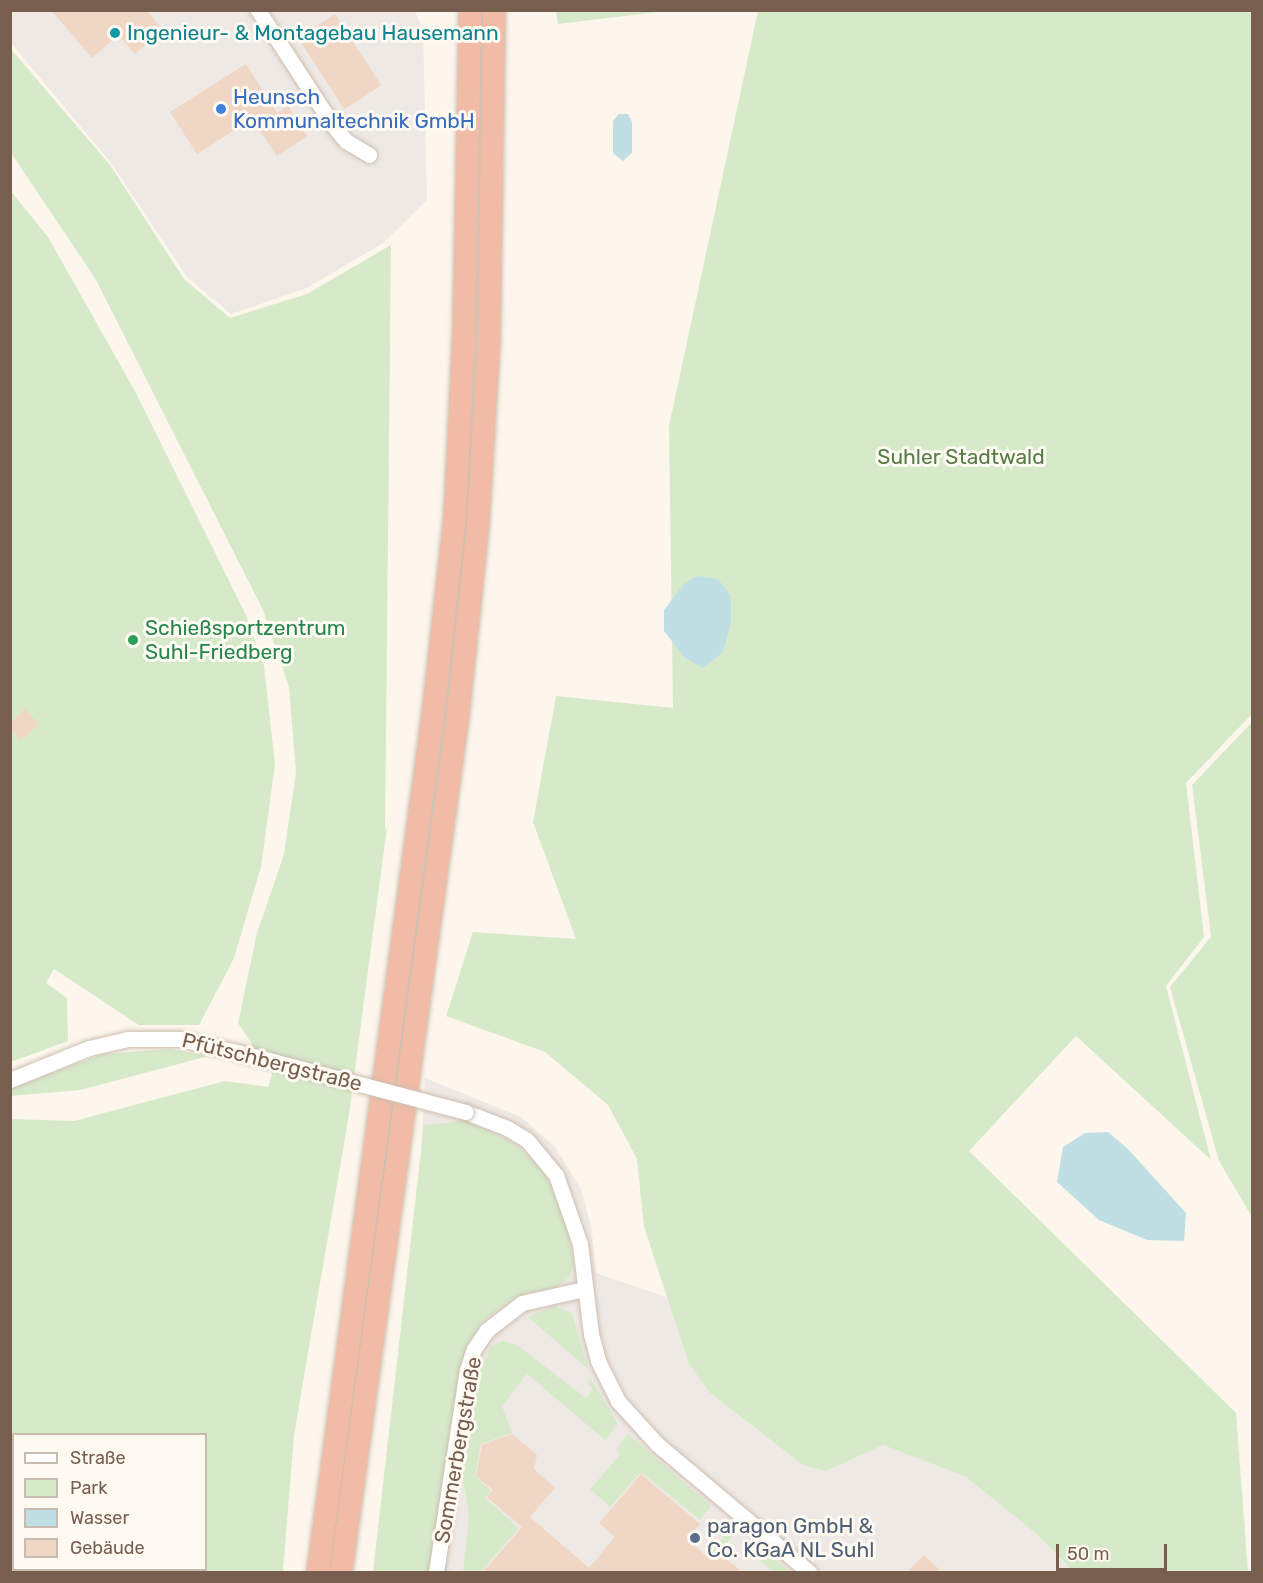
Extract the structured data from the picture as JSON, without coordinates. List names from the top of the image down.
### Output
{
  "streets": {
    "street": ["Pfütschbergstraße", "Sommerbergstraße"]
  },
  "crossings": [
    ["Pfütschbergstraße", "Sommerbergstraße"]
  ],
  "parks": ["Suhler Stadtwald"],
  "places": [
    "Ingenieur- & Montagebau Hausemann",
    "Heunsch Kommunaltechnik GmbH",
    "Schießsportzentrum Suhl-Friedberg",
    "paragon GmbH & Co. KGaA NL Suhl"
  ],
  "legend": [
    "Straße",
    "Park",
    "Wasser",
    "Gebäude"
  ],
  "scale_bar": "50 m"
}
